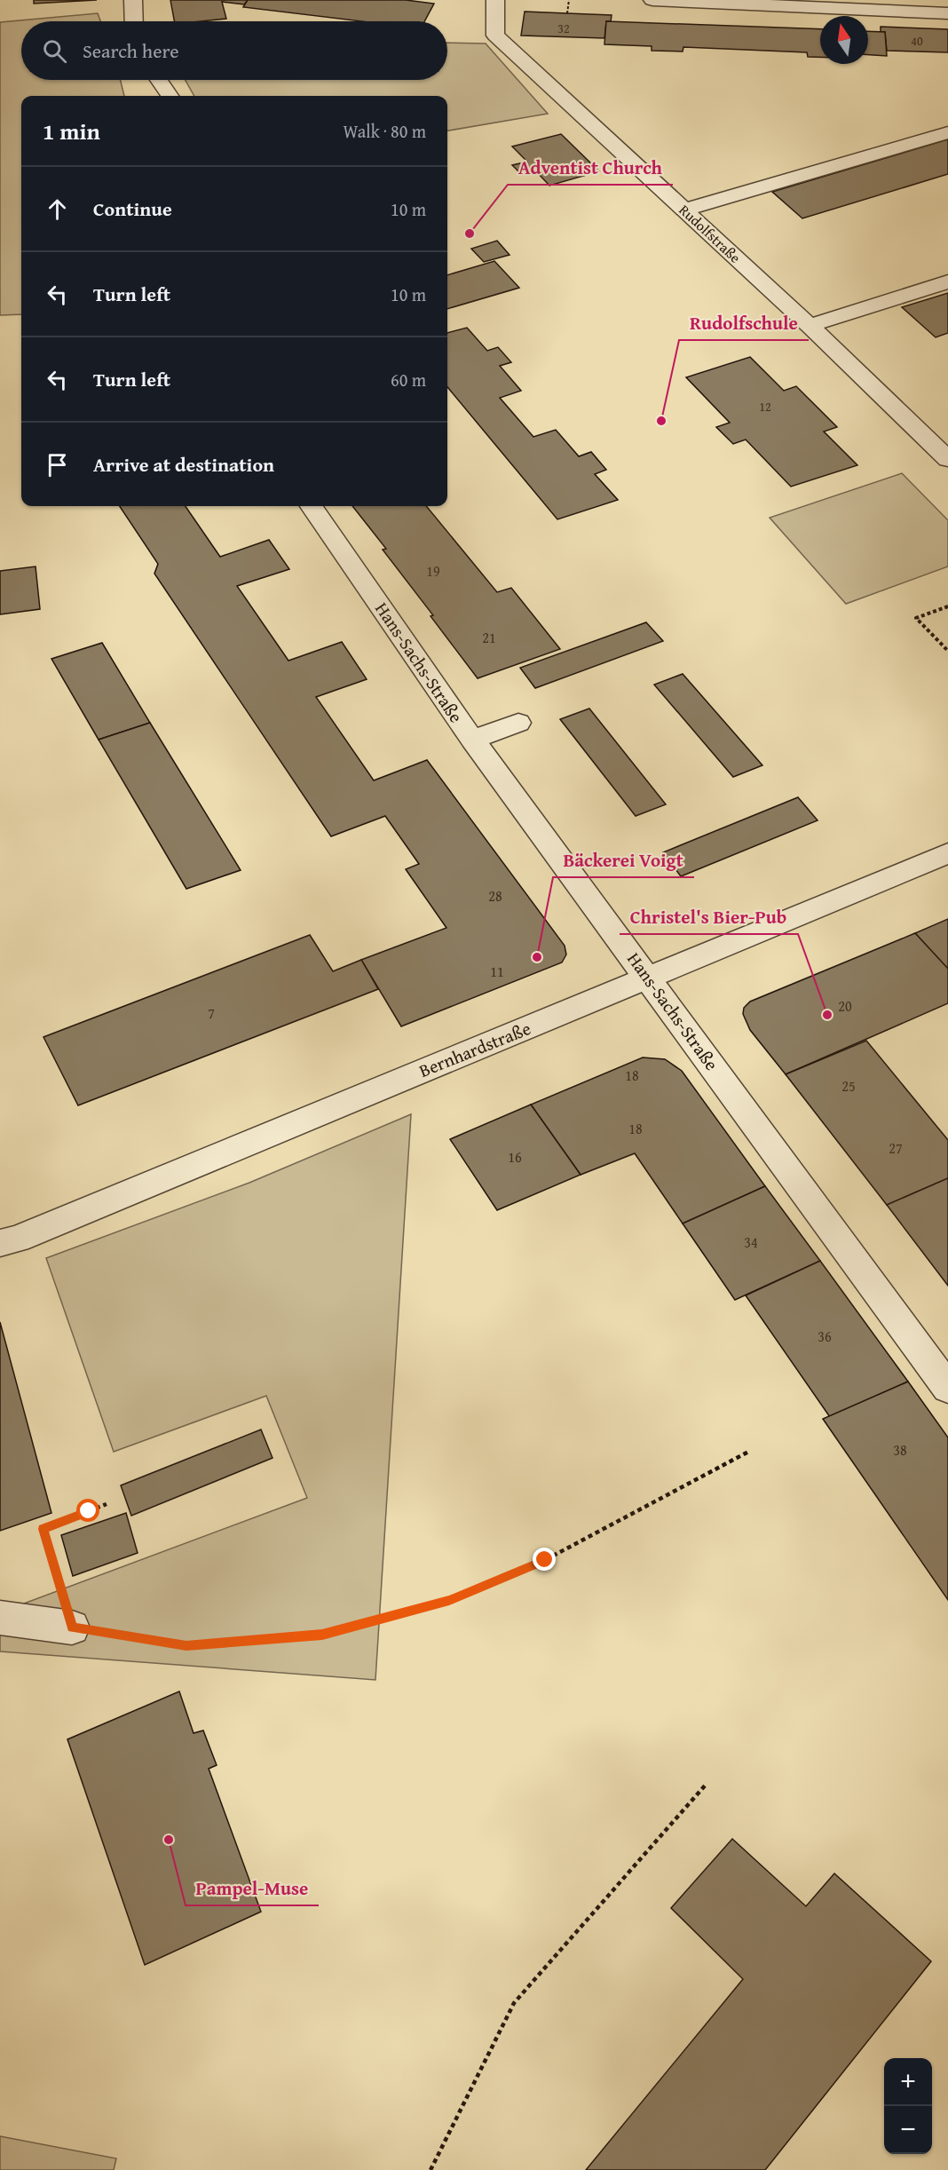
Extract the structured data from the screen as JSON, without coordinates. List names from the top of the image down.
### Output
{
  "streets": {
    "street": ["Rudolfstraße", "Hans-Sachs-Straße", "Bernhardstraße"]
  },
  "crossings": [
    ["Hans-Sachs-Straße", "Bernhardstraße"]
  ],
  "places": [
    "Adventist Church",
    "Rudolfschule",
    "Bäckerei Voigt",
    "Christel's Bier-Pub",
    "Pampel-Muse"
  ],
  "house_numbers": [
    "32",
    "40",
    "12",
    "19",
    "21",
    "28",
    "11",
    "20",
    "7",
    "18",
    "25",
    "18",
    "27",
    "16",
    "34",
    "36",
    "38"
  ],
  "north": "top",
  "page": {
    "search": "Search here",
    "heading": ["1 min", "Walk · 80 m"],
    "list": [
      ["Continue", "10 m"],
      ["Turn left", "10 m"],
      ["Turn left", "60 m"],
      "Arrive at destination"
    ],
    "map_buttons": ["+", "−"]
  }
}
